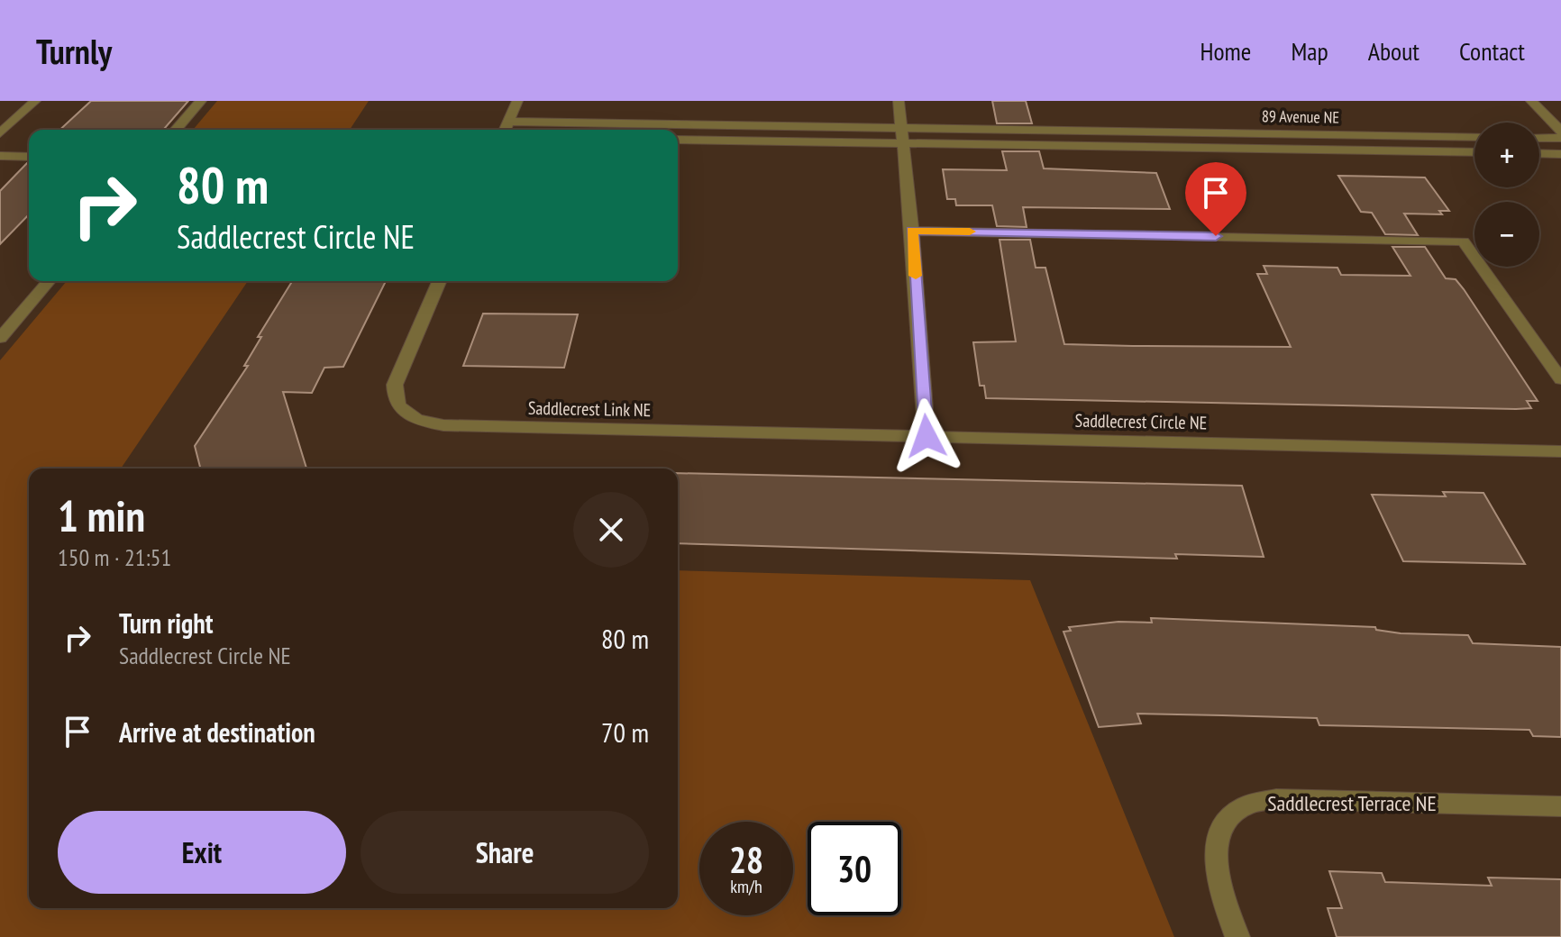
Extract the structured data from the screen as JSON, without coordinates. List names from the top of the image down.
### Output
{
  "streets": {
    "street": [
      "89 Avenue NE",
      "Saddlecrest Link NE",
      "Saddlecrest Circle NE",
      "Saddlecrest Terrace NE"
    ]
  },
  "crossings": [
    ["Saddlecrest Link NE", "Saddlecrest Circle NE"]
  ],
  "page": {
    "header": "Turnly",
    "nav": [
      "Home",
      "Map",
      "About",
      "Contact"
    ],
    "map_buttons": ["+", "−"],
    "turn": ["80 m", "Saddlecrest Circle NE"],
    "heading": ["1 min", "150 m · 21:51"],
    "list": [
      {
        "name": "Turn right",
        "note": "Saddlecrest Circle NE",
        "value": "80 m"
      },
      {
        "name": "Arrive at destination",
        "value": "70 m"
      }
    ],
    "buttons": ["Exit", "Share"],
    "speed": "28 km/h",
    "limit": "30"
  }
}
